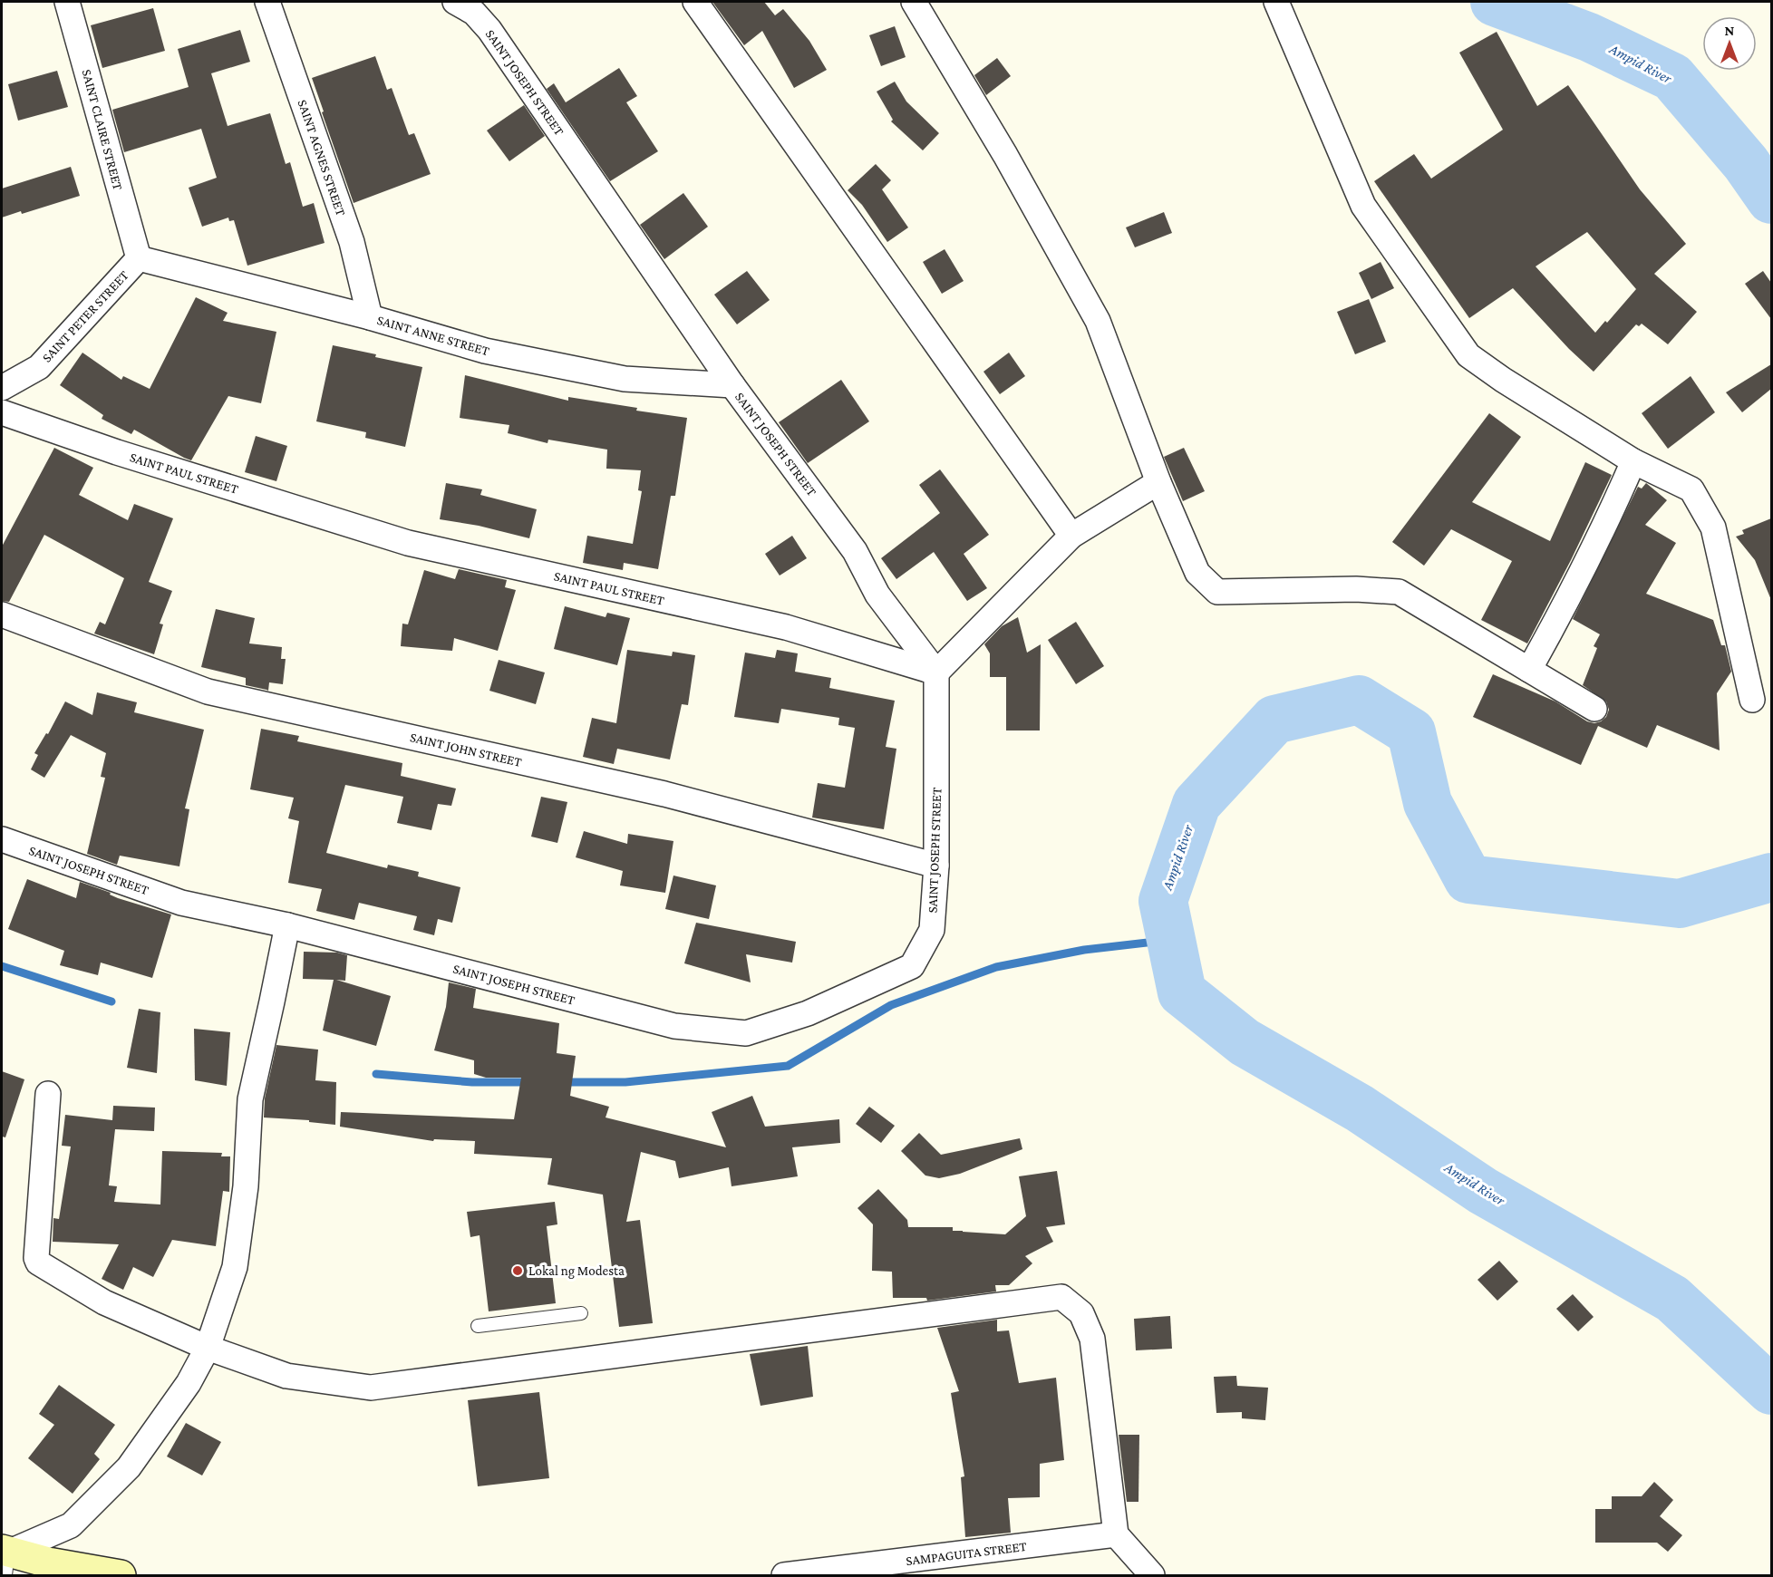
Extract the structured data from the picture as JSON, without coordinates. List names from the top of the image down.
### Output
{
  "streets": {
    "street": [
      "SAINT JOSEPH STREET",
      "SAINT CLAIRE STREET",
      "SAINT AGNES STREET",
      "SAINT PETER STREET",
      "SAINT ANNE STREET",
      "SAINT PAUL STREET",
      "SAINT JOHN STREET",
      "SAMPAGUITA STREET"
    ]
  },
  "crossings": [
    ["SAINT JOSEPH STREET", "SAINT ANNE STREET"],
    ["SAINT JOSEPH STREET", "SAINT PAUL STREET"],
    ["SAINT JOSEPH STREET", "SAINT JOHN STREET"],
    ["SAINT CLAIRE STREET", "SAINT PETER STREET"],
    ["SAINT CLAIRE STREET", "SAINT ANNE STREET"],
    ["SAINT AGNES STREET", "SAINT ANNE STREET"],
    ["SAINT PETER STREET", "SAINT ANNE STREET"]
  ],
  "water": ["Ampid River"],
  "places": ["Lokal ng Modesta"],
  "north": "top"
}
